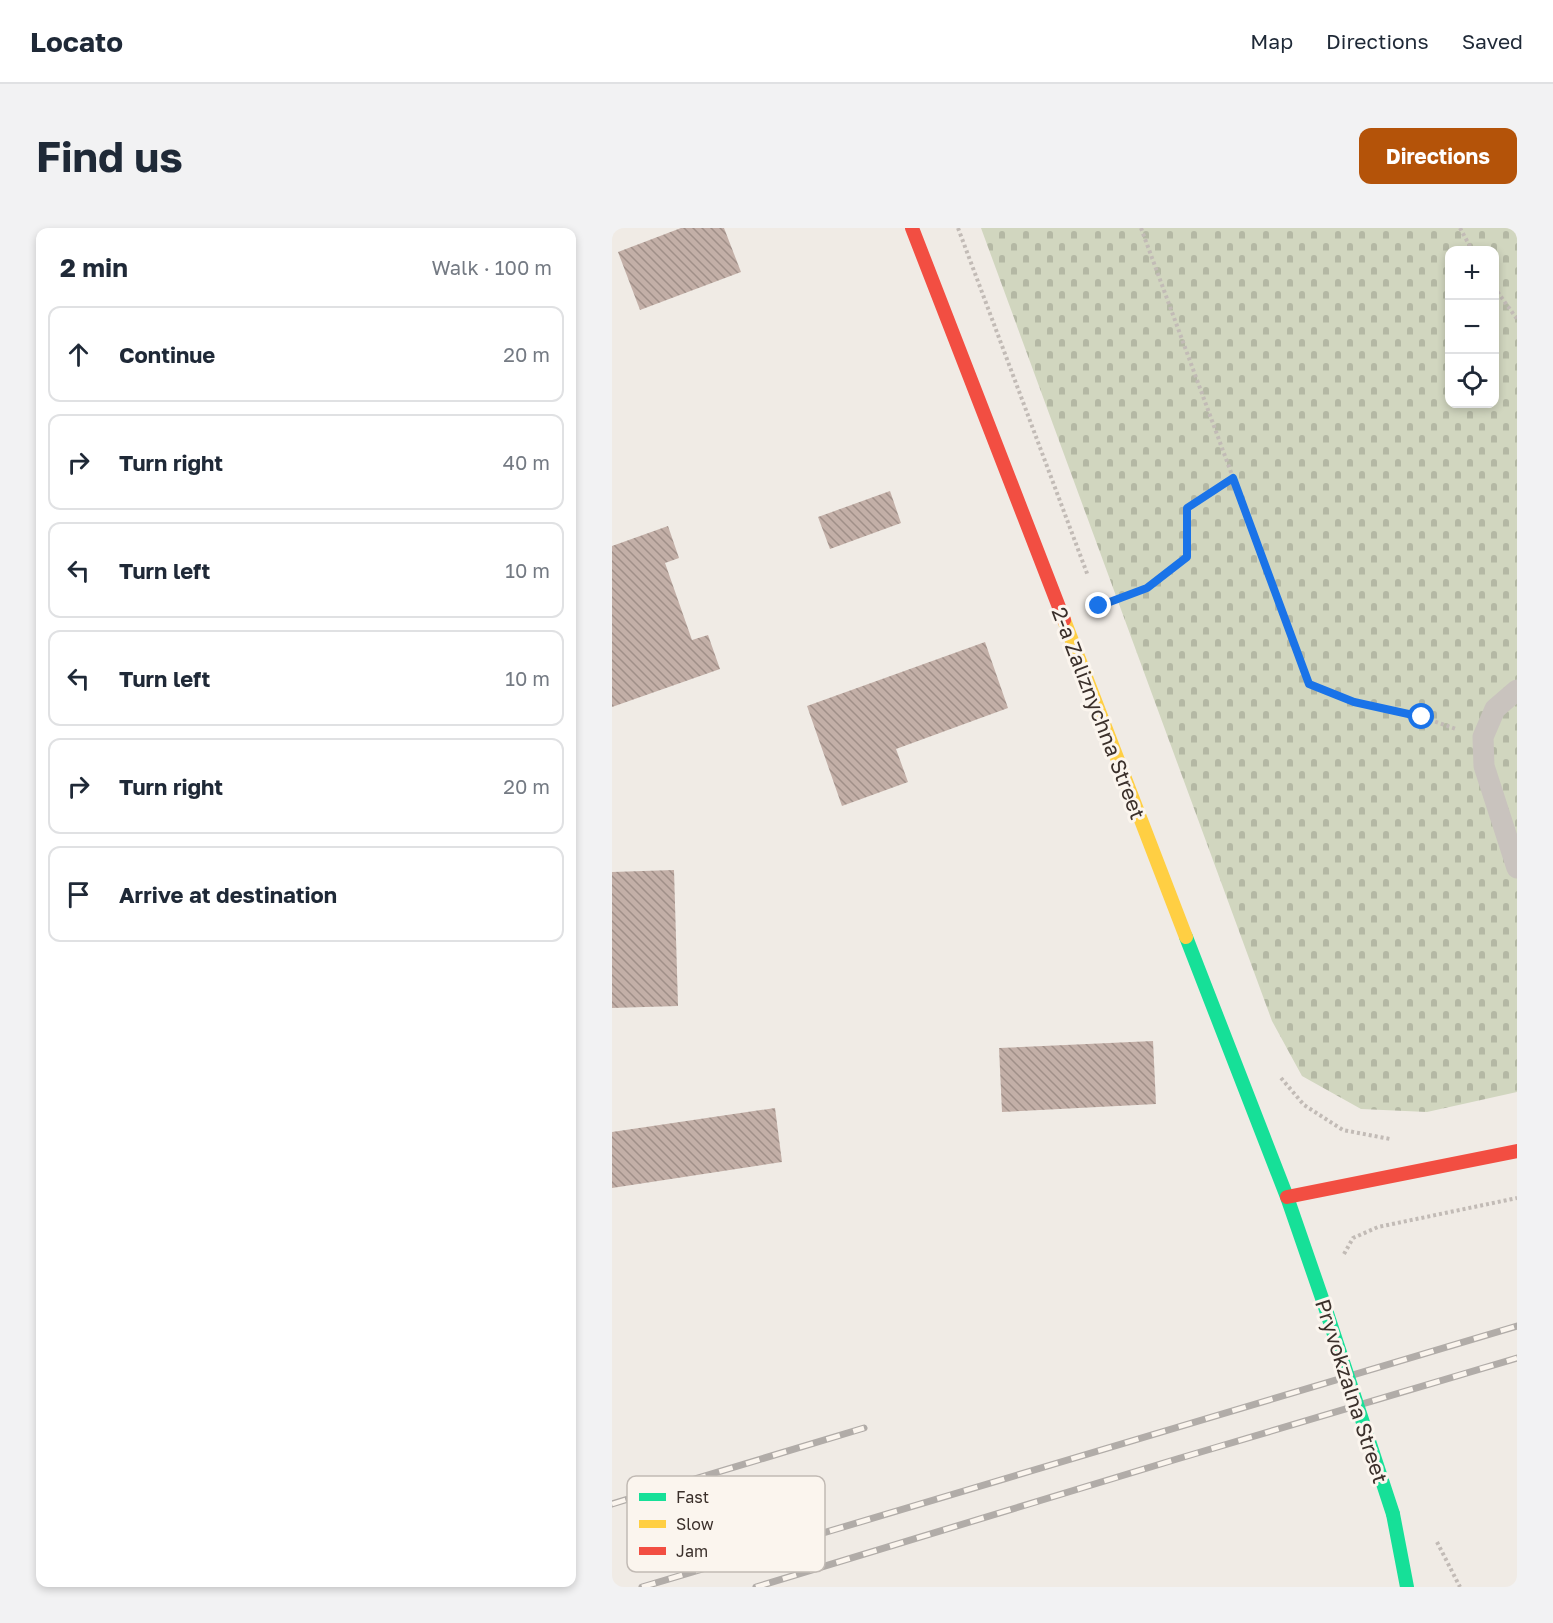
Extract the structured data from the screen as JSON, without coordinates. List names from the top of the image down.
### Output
{
  "streets": {
    "street": ["2-a Zaliznychna Street", "Pryvokzalna Street"]
  },
  "crossings": [
    ["2-a Zaliznychna Street", "Pryvokzalna Street"]
  ],
  "legend": ["Fast", "Slow", "Jam"],
  "page": {
    "header": "Locato",
    "nav": ["Map", "Directions", "Saved"],
    "buttons": "Directions",
    "title": "Find us",
    "heading": ["2 min", "Walk · 100 m"],
    "map_buttons": ["+", "−"],
    "list": [
      ["Continue", "20 m"],
      ["Turn right", "40 m"],
      ["Turn left", "10 m"],
      ["Turn left", "10 m"],
      ["Turn right", "20 m"],
      "Arrive at destination"
    ]
  }
}
